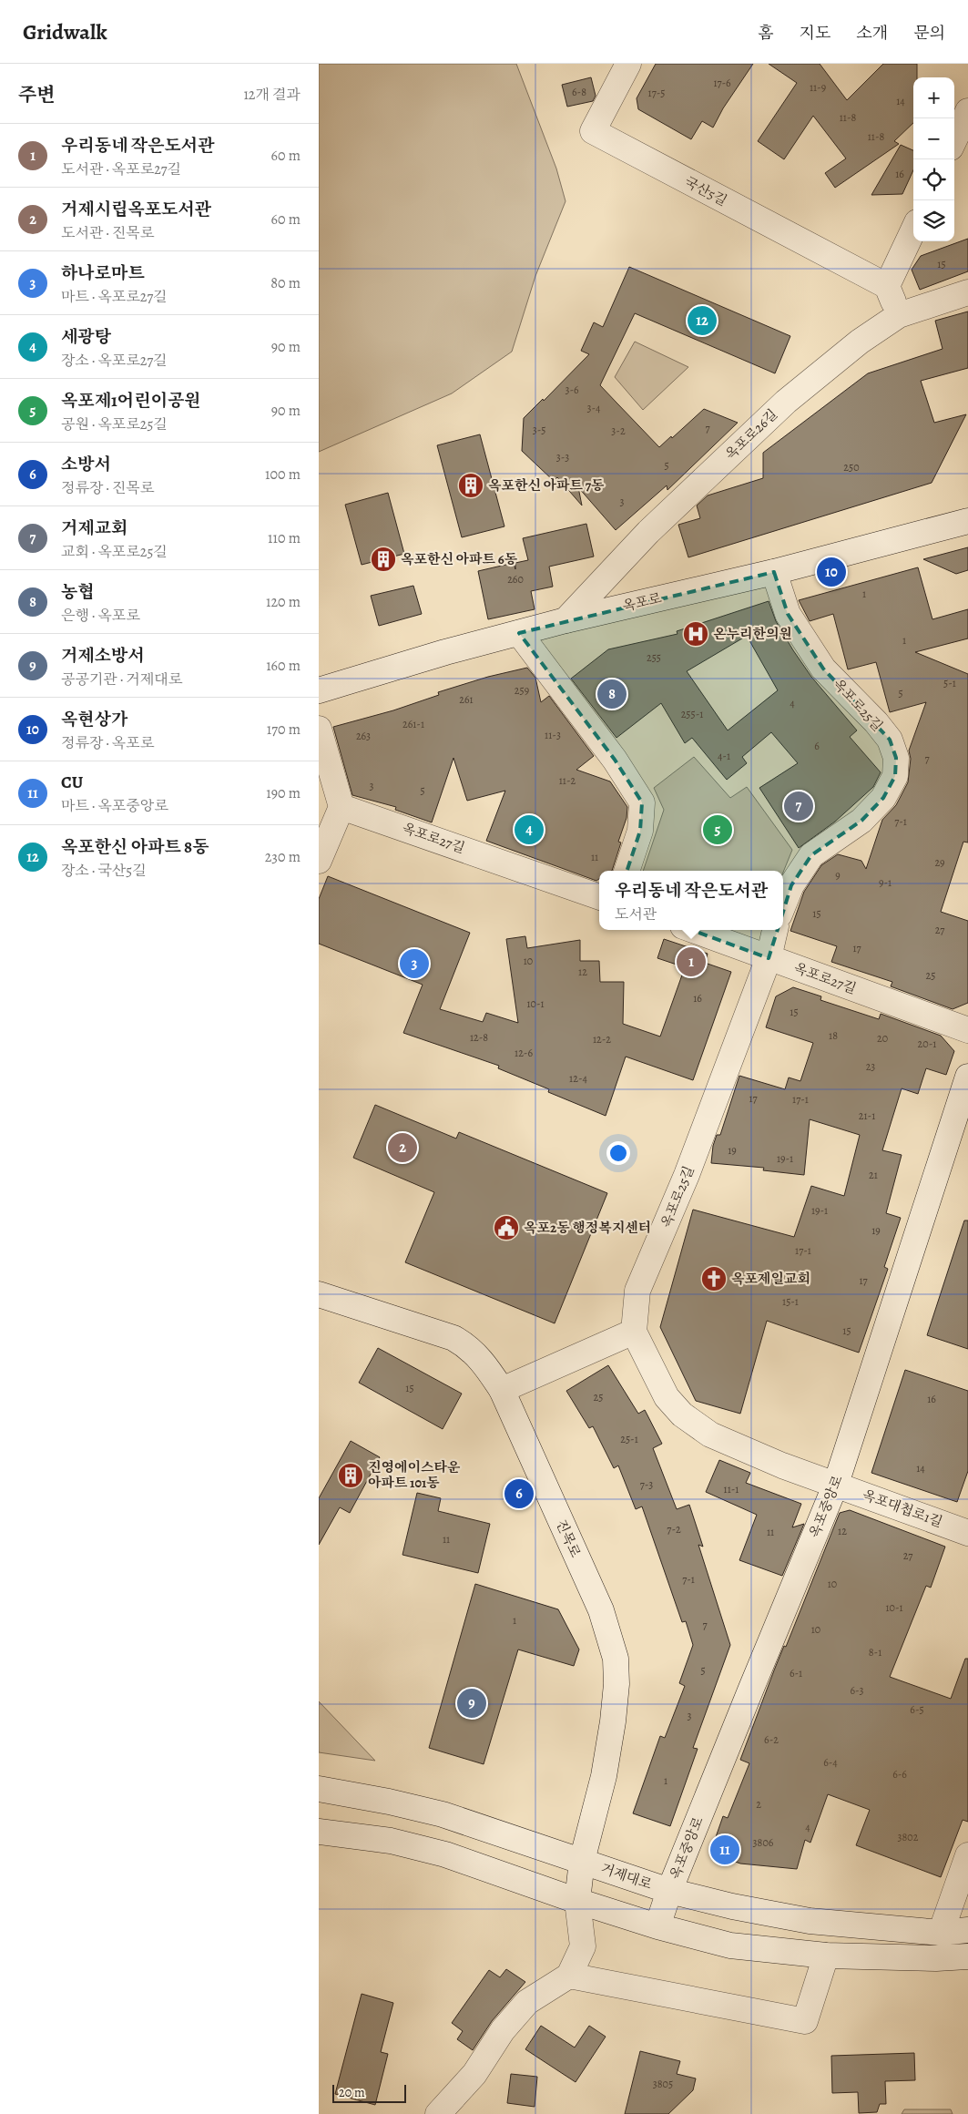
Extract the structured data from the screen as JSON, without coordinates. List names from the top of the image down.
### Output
{
  "streets": {
    "street": [
      "국산5길",
      "옥포로26길",
      "옥포로",
      "옥포로25길",
      "옥포로27길",
      "옥포중앙로",
      "옥포대첩로1길",
      "진목로",
      "거제대로"
    ]
  },
  "crossings": [
    ["옥포로26길", "옥포로"],
    ["옥포로", "옥포로25길"],
    ["옥포로25길", "옥포로27길"],
    ["옥포로25길", "옥포대첩로1길"],
    ["옥포중앙로", "옥포대첩로1길"],
    ["옥포중앙로", "거제대로"],
    ["진목로", "거제대로"]
  ],
  "places": {
    "building": ["옥포한신 아파트 7동", "옥포한신 아파트 6동", "진영에이스타운 아파트 101동"],
    "hospital": ["온누리한의원"],
    "public building": ["옥포2동 행정복지센터"],
    "church": ["옥포제일교회"]
  },
  "house_numbers": [
    "17-6",
    "11-9",
    "6-8",
    "17-5",
    "14",
    "11-8",
    "11-8",
    "16",
    "15",
    "3-6",
    "3-4",
    "7",
    "3-5",
    "3-2",
    "3-3",
    "5",
    "250",
    "3",
    "260",
    "1",
    "1",
    "255",
    "5-1",
    "259",
    "5",
    "261",
    "4",
    "255-1",
    "261-1",
    "11-3",
    "263",
    "6",
    "4-1",
    "7",
    "11-2",
    "3",
    "5",
    "7-1",
    "11",
    "29",
    "9",
    "9-1",
    "15",
    "27",
    "17",
    "10",
    "12",
    "25",
    "16",
    "10-1",
    "15",
    "18",
    "12-8",
    "20",
    "12-2",
    "20-1",
    "12-6",
    "23",
    "12-4",
    "17",
    "17-1",
    "21-1",
    "19",
    "19-1",
    "21",
    "19-1",
    "19",
    "17-1",
    "17",
    "15-1",
    "15",
    "15",
    "25",
    "16",
    "25-1",
    "14",
    "7-3",
    "11-1",
    "7-2",
    "12",
    "11",
    "11",
    "27",
    "7-1",
    "10",
    "10-1",
    "1",
    "7",
    "10",
    "8-1",
    "5",
    "6-1",
    "6-3",
    "6-5",
    "3",
    "6-2",
    "6-4",
    "6-6",
    "1",
    "2",
    "4",
    "3802",
    "3806",
    "3805"
  ],
  "scale_bar": "20 m",
  "page": {
    "header": "Gridwalk",
    "nav": [
      "홈",
      "지도",
      "소개",
      "문의"
    ],
    "heading": ["주변", "12개 결과"],
    "map_buttons": ["+", "−"],
    "list": [
      {
        "mark": "1",
        "name": "우리동네 작은도서관",
        "note": "도서관 · 옥포로27길",
        "value": "60 m"
      },
      {
        "mark": "2",
        "name": "거제시립옥포도서관",
        "note": "도서관 · 진목로",
        "value": "60 m"
      },
      {
        "mark": "3",
        "name": "하나로마트",
        "note": "마트 · 옥포로27길",
        "value": "80 m"
      },
      {
        "mark": "4",
        "name": "세광탕",
        "note": "장소 · 옥포로27길",
        "value": "90 m"
      },
      {
        "mark": "5",
        "name": "옥포제1어린이공원",
        "note": "공원 · 옥포로25길",
        "value": "90 m"
      },
      {
        "mark": "6",
        "name": "소방서",
        "note": "정류장 · 진목로",
        "value": "100 m"
      },
      {
        "mark": "7",
        "name": "거제교회",
        "note": "교회 · 옥포로25길",
        "value": "110 m"
      },
      {
        "mark": "8",
        "name": "농협",
        "note": "은행 · 옥포로",
        "value": "120 m"
      },
      {
        "mark": "9",
        "name": "거제소방서",
        "note": "공공기관 · 거제대로",
        "value": "160 m"
      },
      {
        "mark": "10",
        "name": "옥현상가",
        "note": "정류장 · 옥포로",
        "value": "170 m"
      },
      {
        "mark": "11",
        "name": "CU",
        "note": "마트 · 옥포중앙로",
        "value": "190 m"
      },
      {
        "mark": "12",
        "name": "옥포한신 아파트 8동",
        "note": "장소 · 국산5길",
        "value": "230 m"
      }
    ],
    "pins": [
      "12",
      "10",
      "8",
      "7",
      "4",
      "5",
      "1",
      "3",
      "2",
      "6",
      "9",
      "11"
    ],
    "popup": ["우리동네 작은도서관", "도서관"],
    "scale": "20 m"
  }
}
